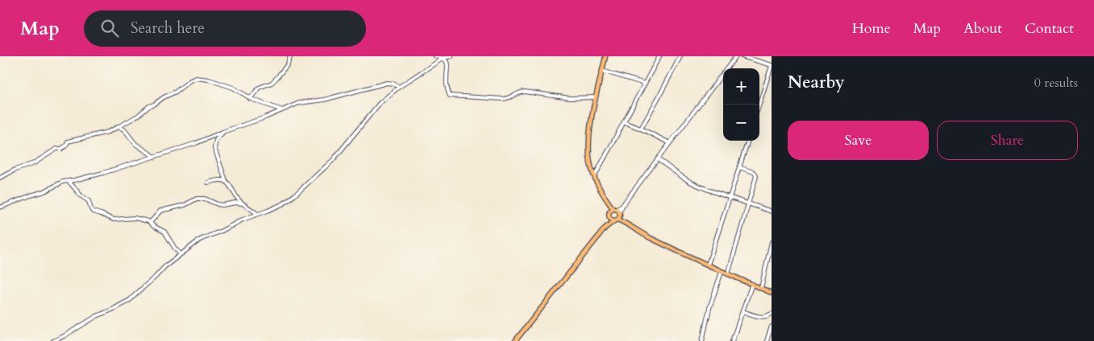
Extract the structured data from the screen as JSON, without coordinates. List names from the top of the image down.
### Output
{
  "page": {
    "header": "Map",
    "search": "Search here",
    "nav": [
      "Home",
      "Map",
      "About",
      "Contact"
    ],
    "heading": ["Nearby", "0 results"],
    "map_buttons": ["+", "−"],
    "buttons": ["Save", "Share"]
  }
}
